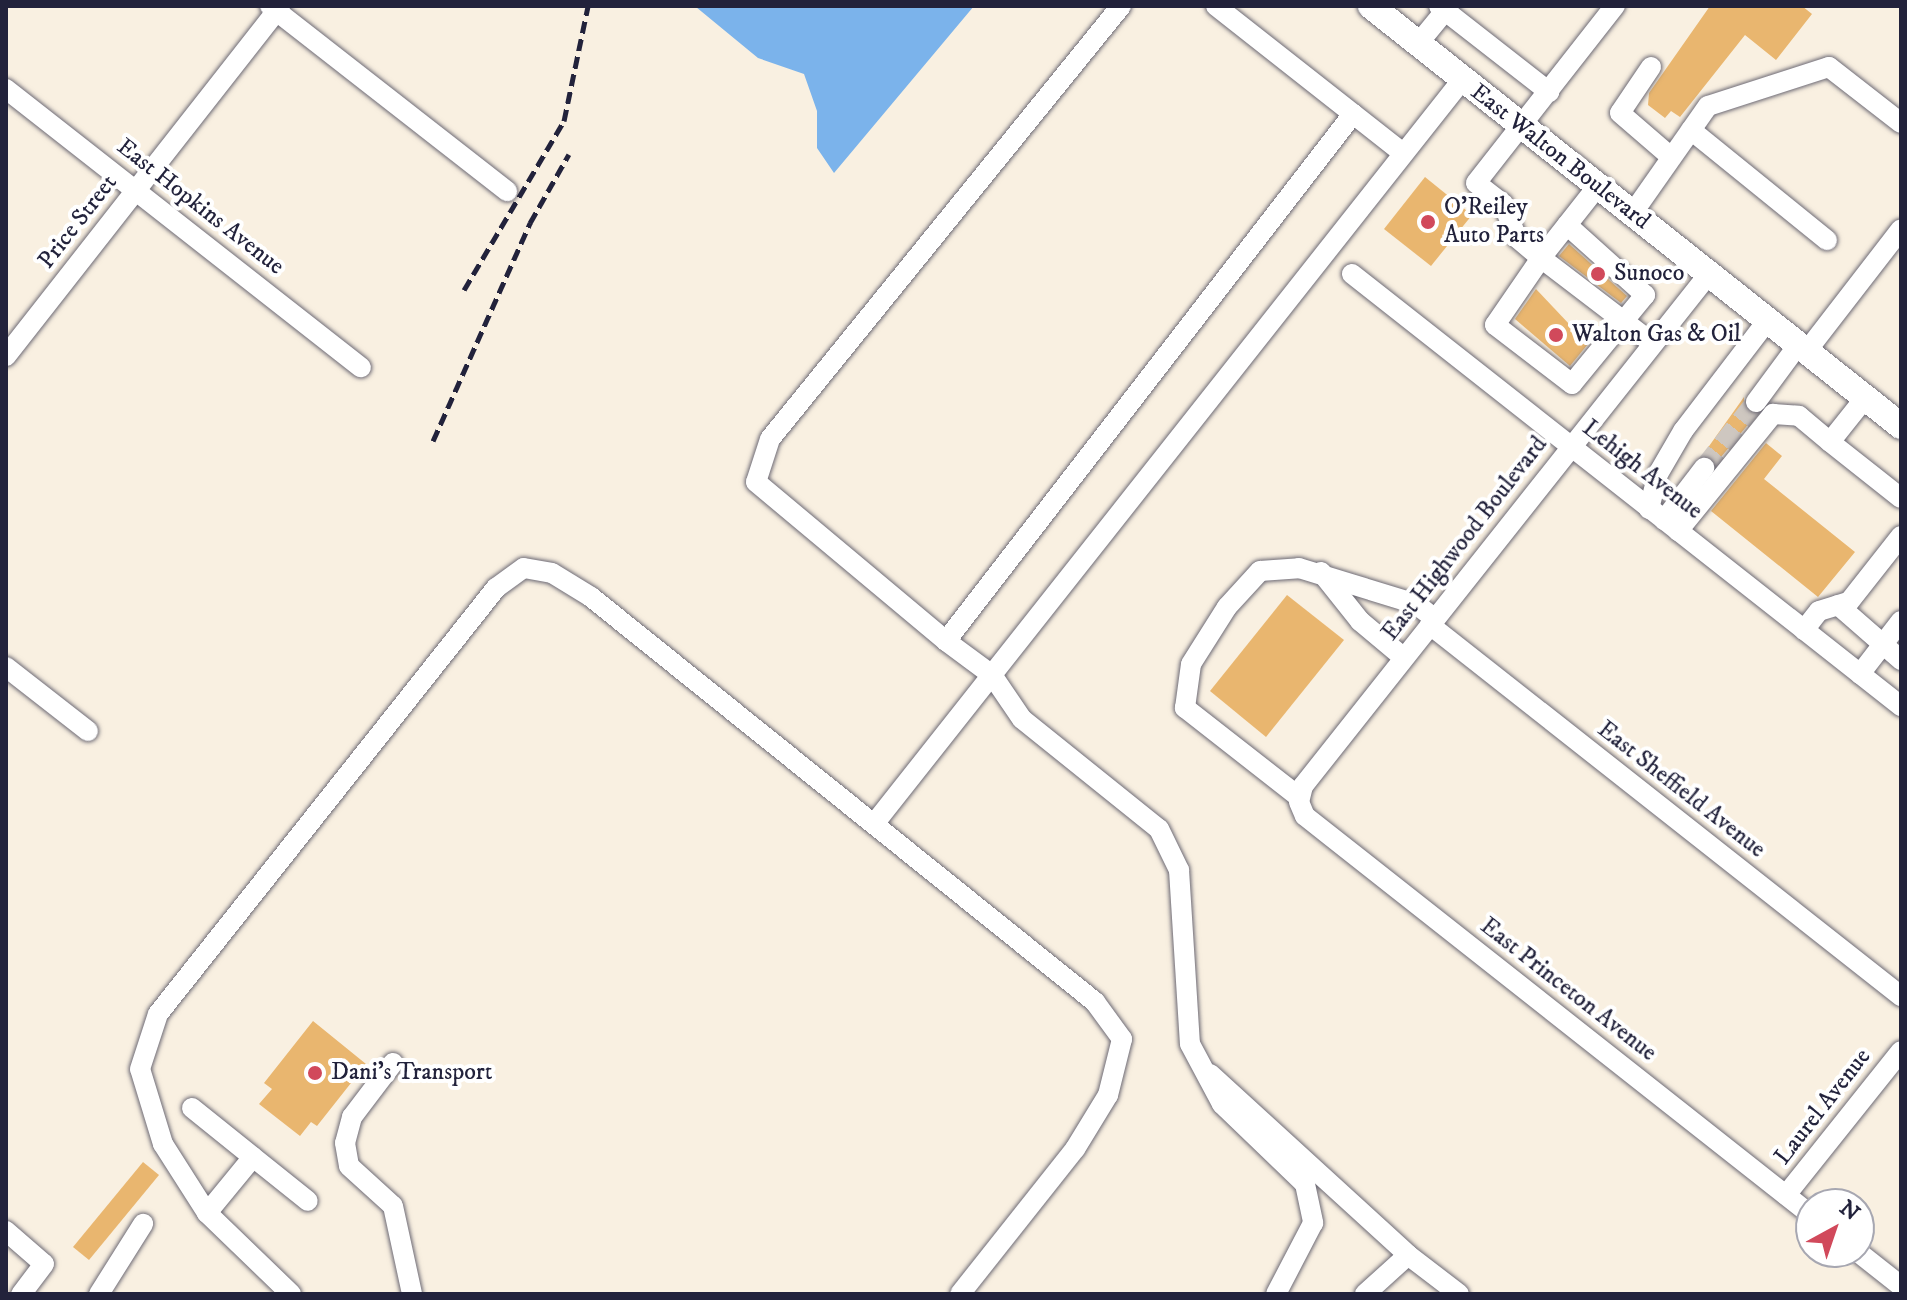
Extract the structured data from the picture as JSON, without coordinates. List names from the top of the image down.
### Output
{
  "streets": {
    "main road": ["East Walton Boulevard"],
    "street": [
      "East Hopkins Avenue",
      "Price Street",
      "Lehigh Avenue",
      "East Highwood Boulevard",
      "East Sheffield Avenue",
      "East Princeton Avenue",
      "Laurel Avenue"
    ]
  },
  "crossings": [
    ["East Walton Boulevard", "East Highwood Boulevard"],
    ["East Hopkins Avenue", "Price Street"],
    ["Lehigh Avenue", "East Highwood Boulevard"],
    ["East Highwood Boulevard", "East Sheffield Avenue"],
    ["East Highwood Boulevard", "East Princeton Avenue"],
    ["East Sheffield Avenue", "East Princeton Avenue"],
    ["East Princeton Avenue", "Laurel Avenue"]
  ],
  "places": [
    "O'Reiley Auto Parts",
    "Sunoco",
    "Walton Gas & Oil",
    "Dani's Transport"
  ],
  "north": "top right"
}
